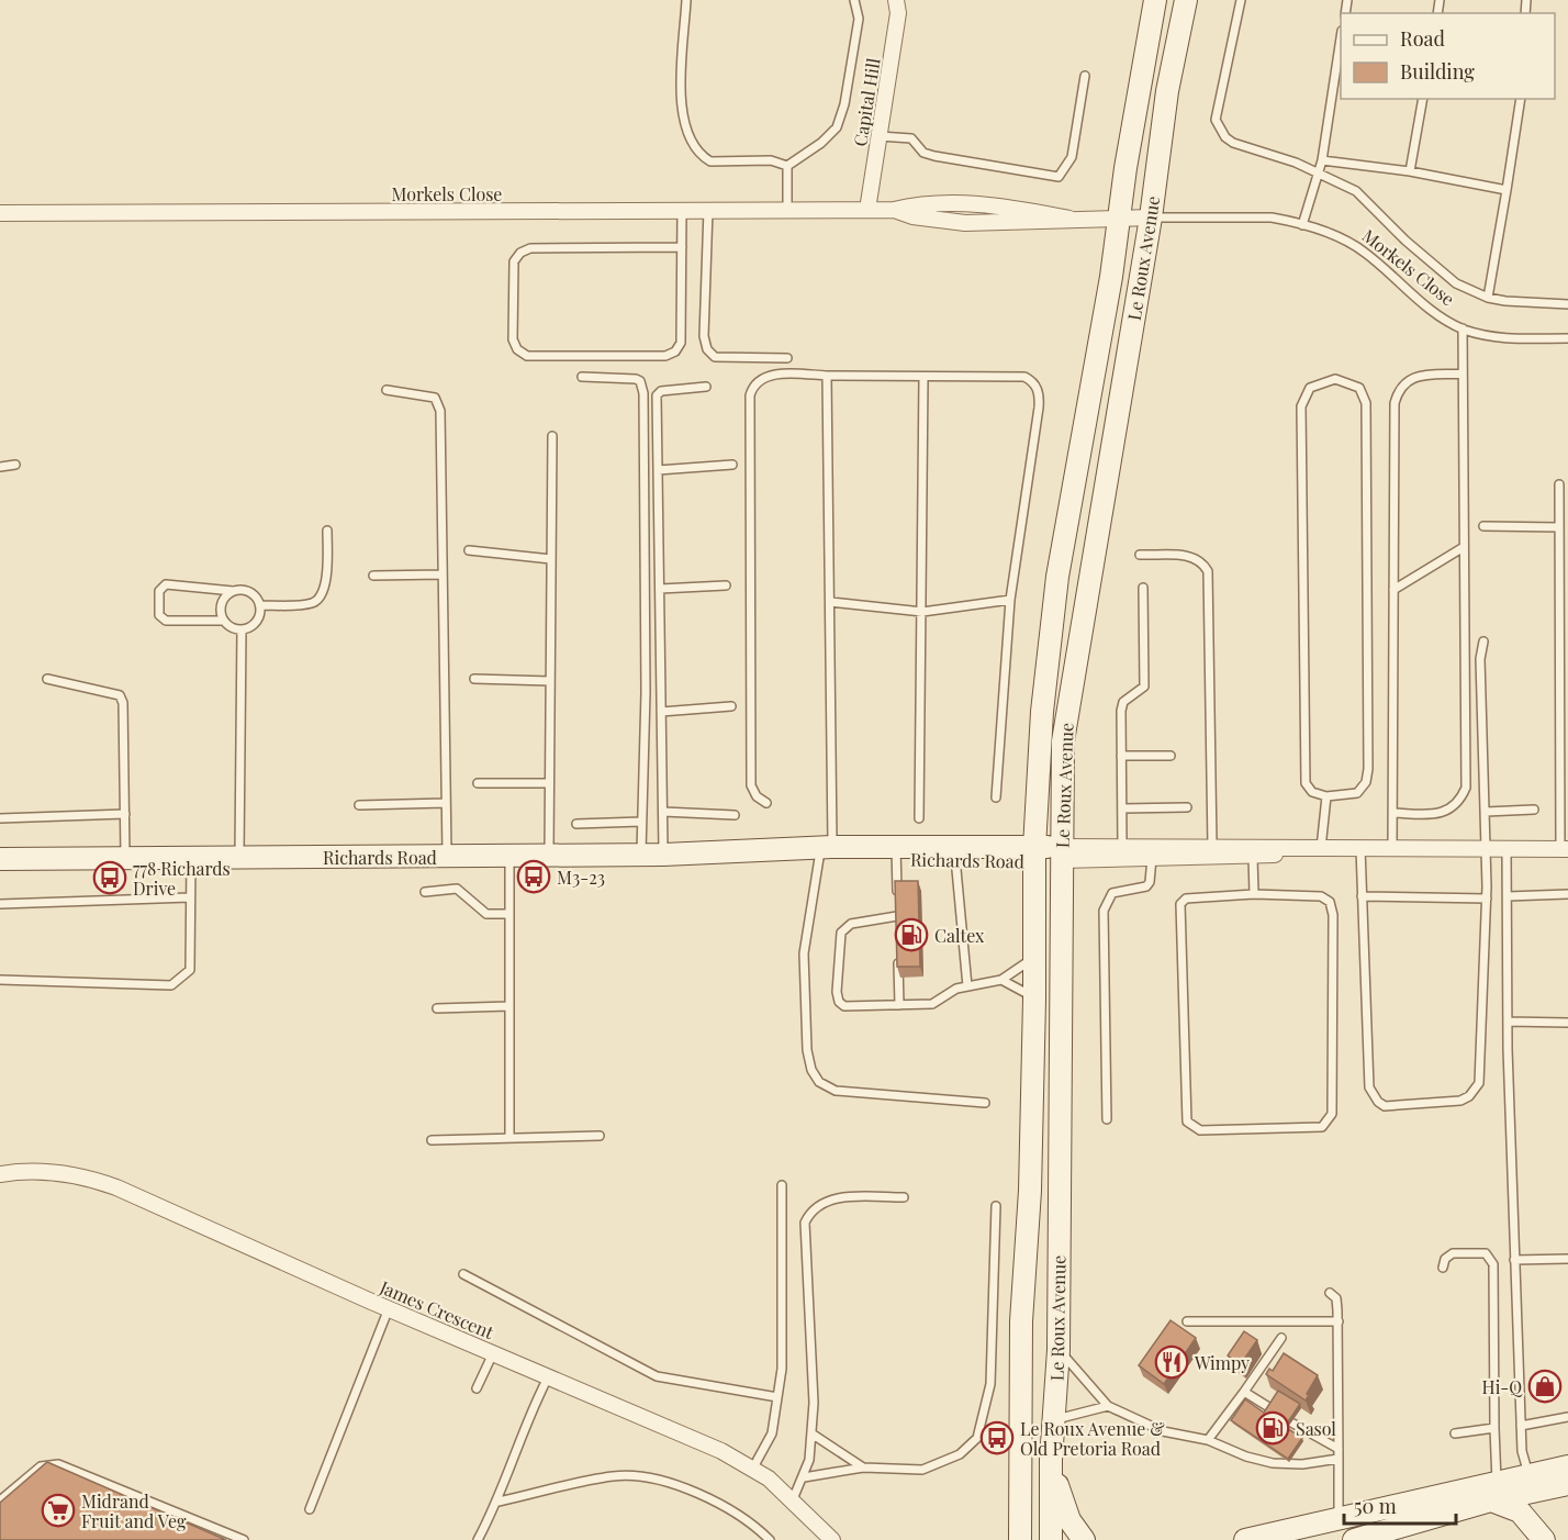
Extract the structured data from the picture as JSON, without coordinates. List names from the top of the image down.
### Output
{
  "streets": {
    "main road": ["Le Roux Avenue", "Richards Road"],
    "street": ["Capital Hill", "Morkels Close", "James Crescent"]
  },
  "crossings": [
    ["Capital Hill", "Morkels Close"],
    ["Morkels Close", "Le Roux Avenue"],
    ["Le Roux Avenue", "Richards Road"]
  ],
  "places": {
    "bus stop": ["M3-23", "778 Richards Drive", "Le Roux Avenue & Old Pretoria Road"],
    "fuel station": ["Caltex", "Sasol"],
    "restaurant": ["Wimpy"],
    "shop": ["Hi-Q"],
    "supermarket": ["Midrand Fruit and Veg"]
  },
  "legend": ["Road", "Building"],
  "scale_bar": "50 m"
}
